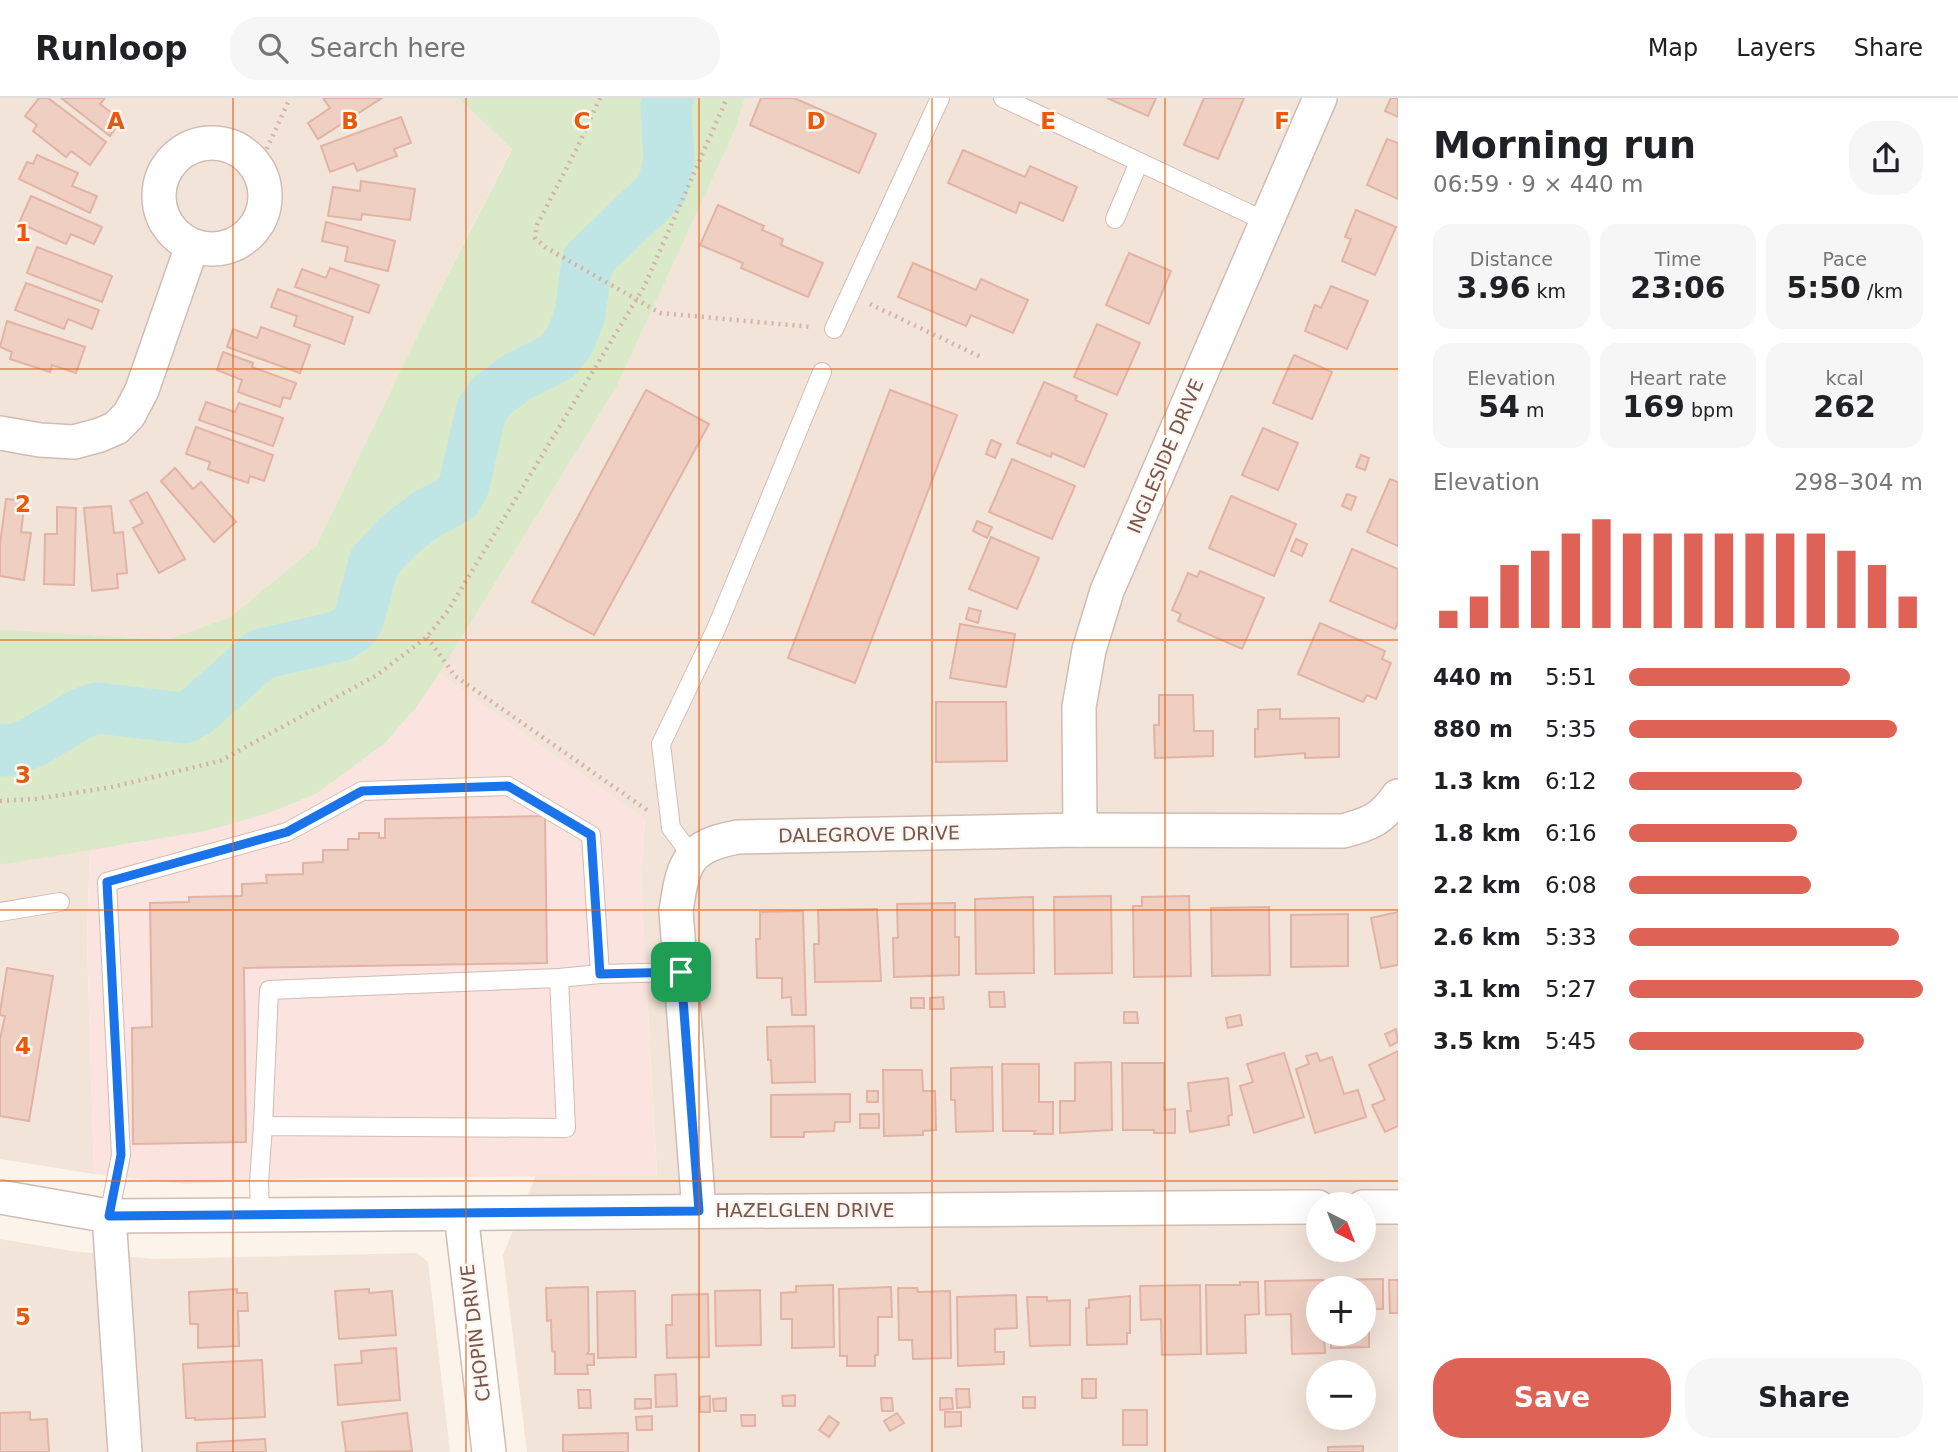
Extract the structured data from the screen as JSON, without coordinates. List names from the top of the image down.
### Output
{
  "streets": {
    "street": [
      "INGLESIDE DRIVE",
      "DALEGROVE DRIVE",
      "HAZELGLEN DRIVE",
      "CHOPIN DRIVE"
    ]
  },
  "crossings": [
    ["INGLESIDE DRIVE", "DALEGROVE DRIVE"],
    ["HAZELGLEN DRIVE", "CHOPIN DRIVE"]
  ],
  "north": "bottom right",
  "page": {
    "header": "Runloop",
    "search": "Search here",
    "nav": ["Map", "Layers", "Share"],
    "heading": ["Morning run", "06:59 · 9 × 440 m"],
    "stats": [
      ["Distance", "3.96 km"],
      ["Time", "23:06"],
      ["Pace", "5:50 /km"],
      ["Elevation", "54 m"],
      ["Heart rate", "169 bpm"],
      ["kcal", "262"]
    ],
    "chart": ["Elevation", "298–304 m"],
    "list": [
      {
        "name": "440 m",
        "note": "5:51"
      },
      {
        "name": "880 m",
        "note": "5:35"
      },
      {
        "name": "1.3 km",
        "note": "6:12"
      },
      {
        "name": "1.8 km",
        "note": "6:16"
      },
      {
        "name": "2.2 km",
        "note": "6:08"
      },
      {
        "name": "2.6 km",
        "note": "5:33"
      },
      {
        "name": "3.1 km",
        "note": "5:27"
      },
      {
        "name": "3.5 km",
        "note": "5:45"
      }
    ],
    "map_buttons": ["+", "−"],
    "buttons": ["Save", "Share"]
  },
  "grid": {
    "columns": [
      "A",
      "B",
      "C",
      "D",
      "E",
      "F"
    ],
    "rows": [
      "1",
      "2",
      "3",
      "4",
      "5"
    ]
  }
}
